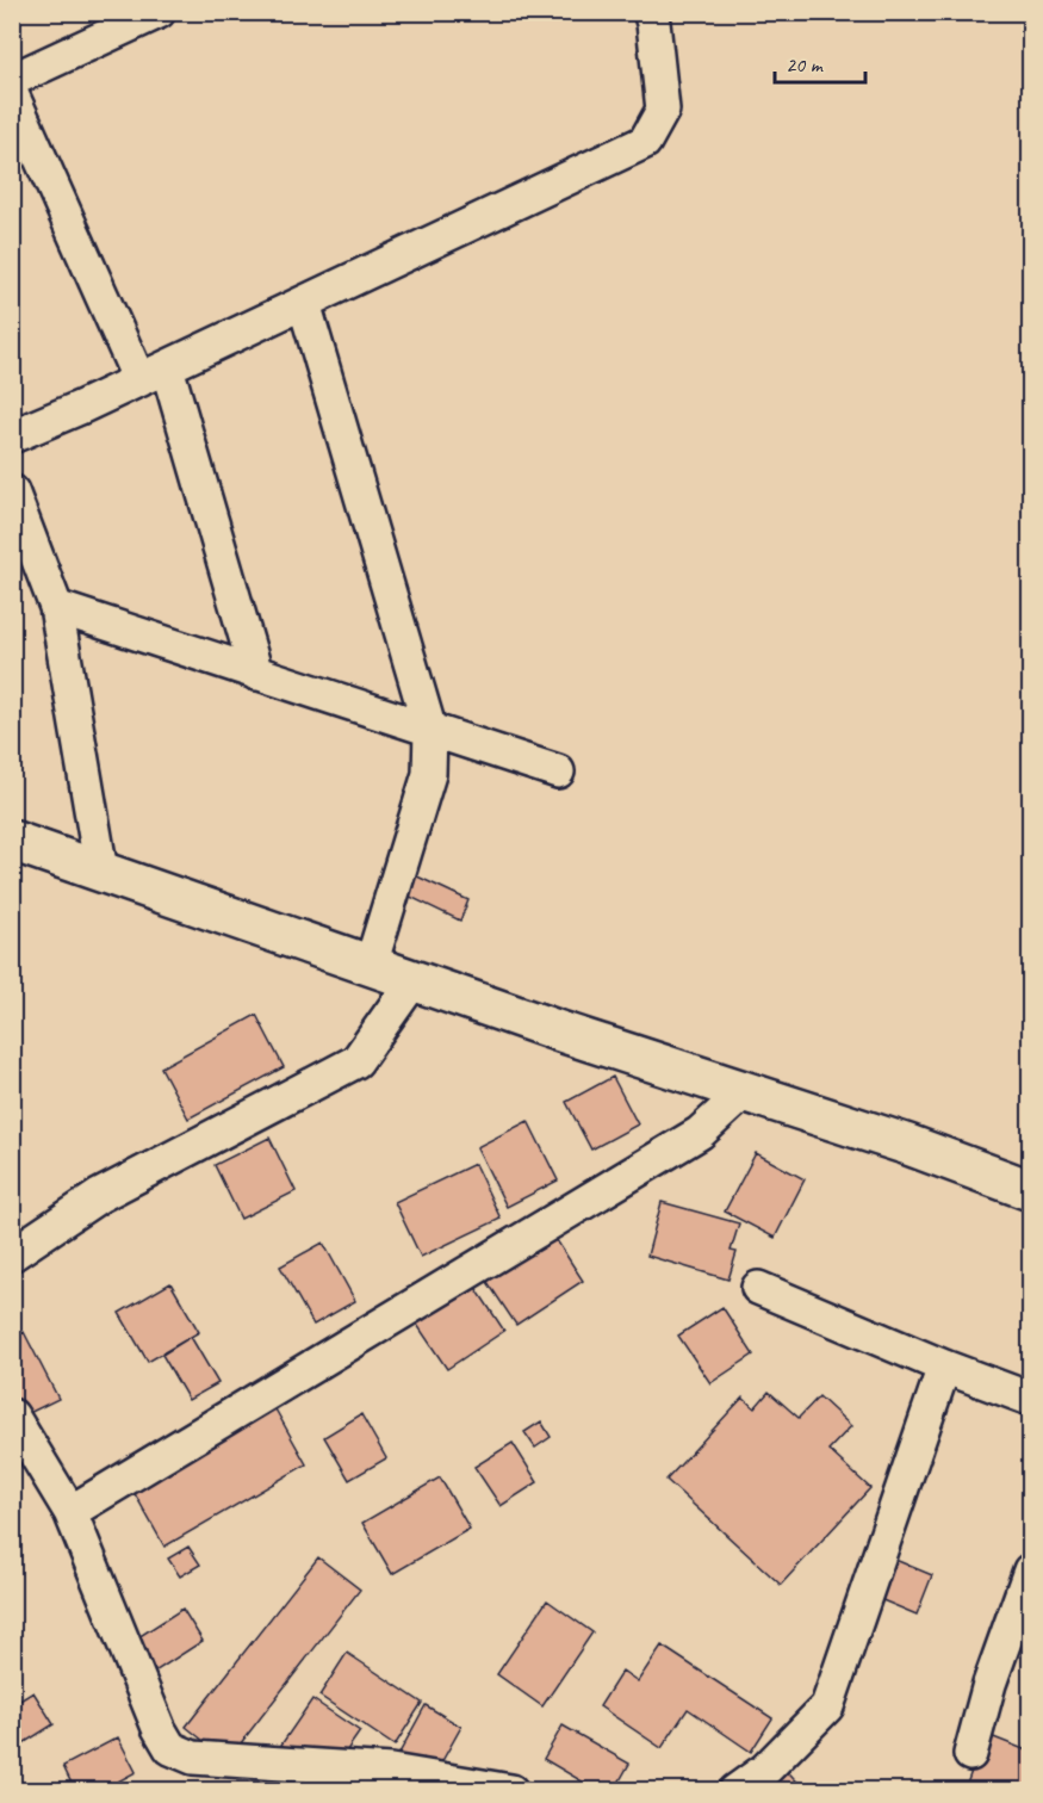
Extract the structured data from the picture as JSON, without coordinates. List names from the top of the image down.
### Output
{
  "scale_bar": "20 m"
}
